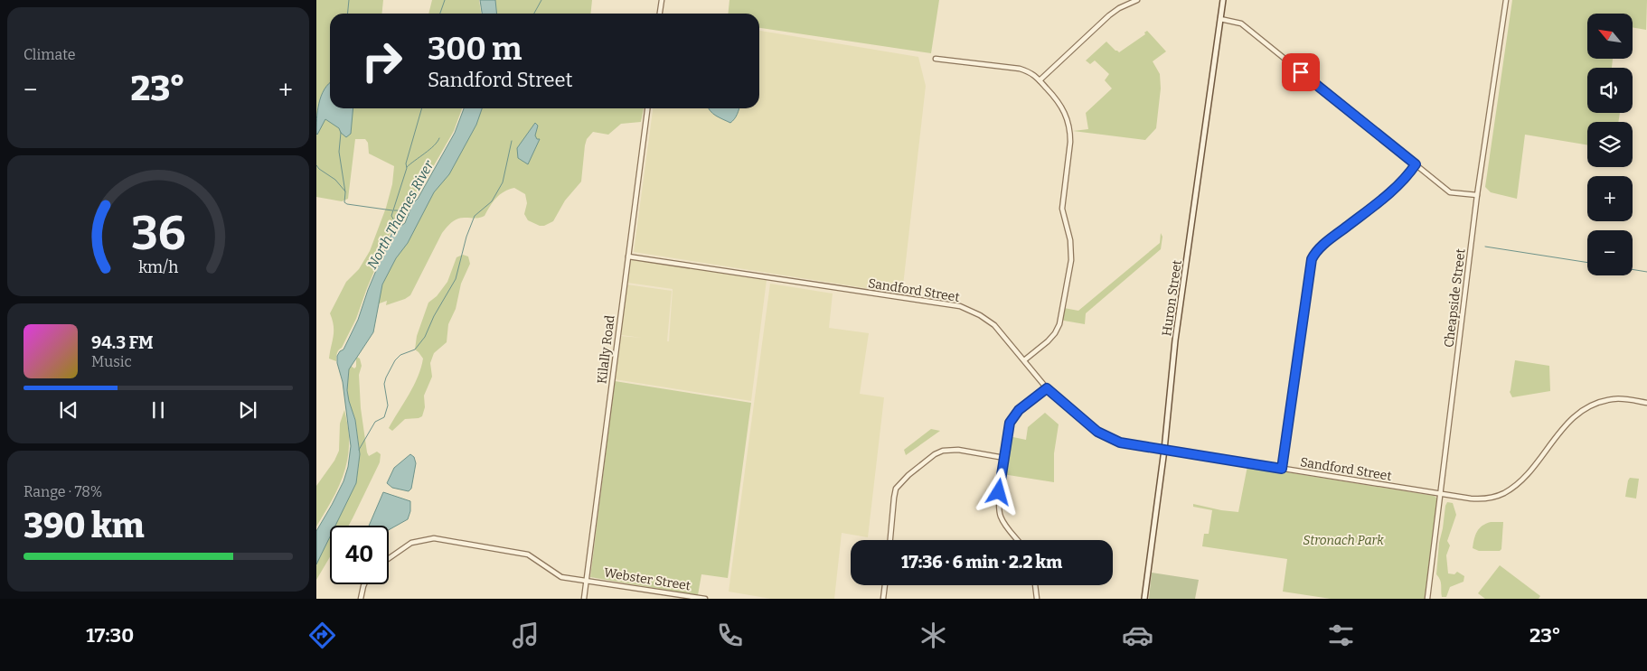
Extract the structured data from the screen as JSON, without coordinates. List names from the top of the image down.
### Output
{
  "streets": {
    "main road": ["Huron Street"],
    "street": [
      "Sandford Street",
      "Cheapside Street",
      "Kilally Road",
      "Webster Street"
    ]
  },
  "crossings": [
    ["Sandford Street", "Huron Street"],
    ["Sandford Street", "Cheapside Street"],
    ["Sandford Street", "Kilally Road"],
    ["Kilally Road", "Webster Street"]
  ],
  "water": ["North Thames River"],
  "parks": ["Stronach Park"],
  "north": "top left",
  "page": {
    "tile": [
      "Climate",
      ["Range · 78%", "390 km"]
    ],
    "map_buttons": ["+", "−"],
    "turn": ["300 m", "Sandford Street"],
    "heat": ["−", "23°", "+"],
    "song": ["94.3 FM", "Music"],
    "limit": "40",
    "trip": "17:36 · 6 min · 2.2 km",
    "tabs": ["17:30", "23°"],
    "gauge": ["36", "km/h"]
  }
}
